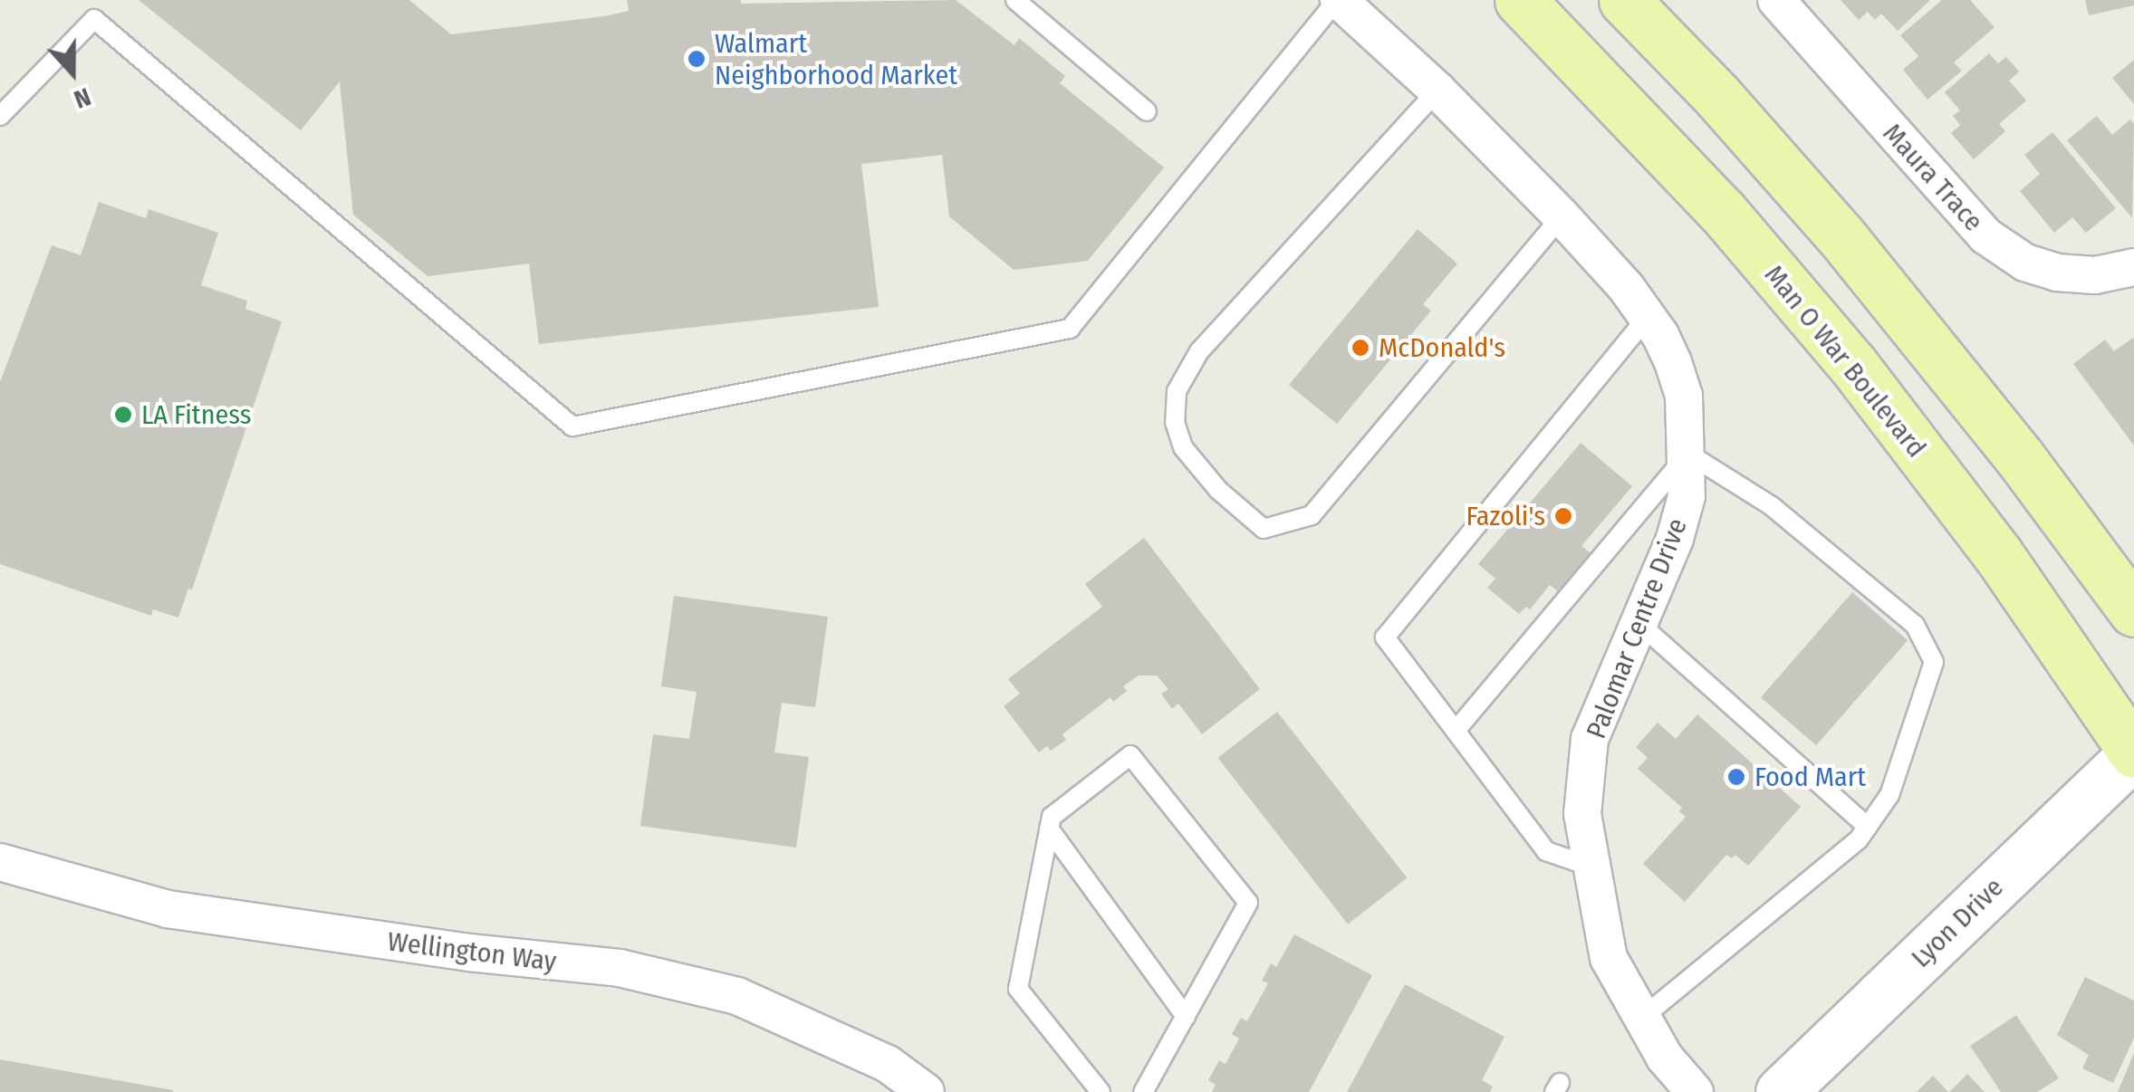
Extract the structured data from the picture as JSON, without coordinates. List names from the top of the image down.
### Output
{
  "streets": {
    "main road": ["Man O War Boulevard"],
    "street": [
      "Maura Trace",
      "Palomar Centre Drive",
      "Lyon Drive",
      "Wellington Way"
    ]
  },
  "crossings": [
    ["Man O War Boulevard", "Lyon Drive"]
  ],
  "places": [
    "Walmart Neighborhood Market",
    "McDonald's",
    "LA Fitness",
    "Fazoli's",
    "Food Mart"
  ],
  "north": "bottom"
}
